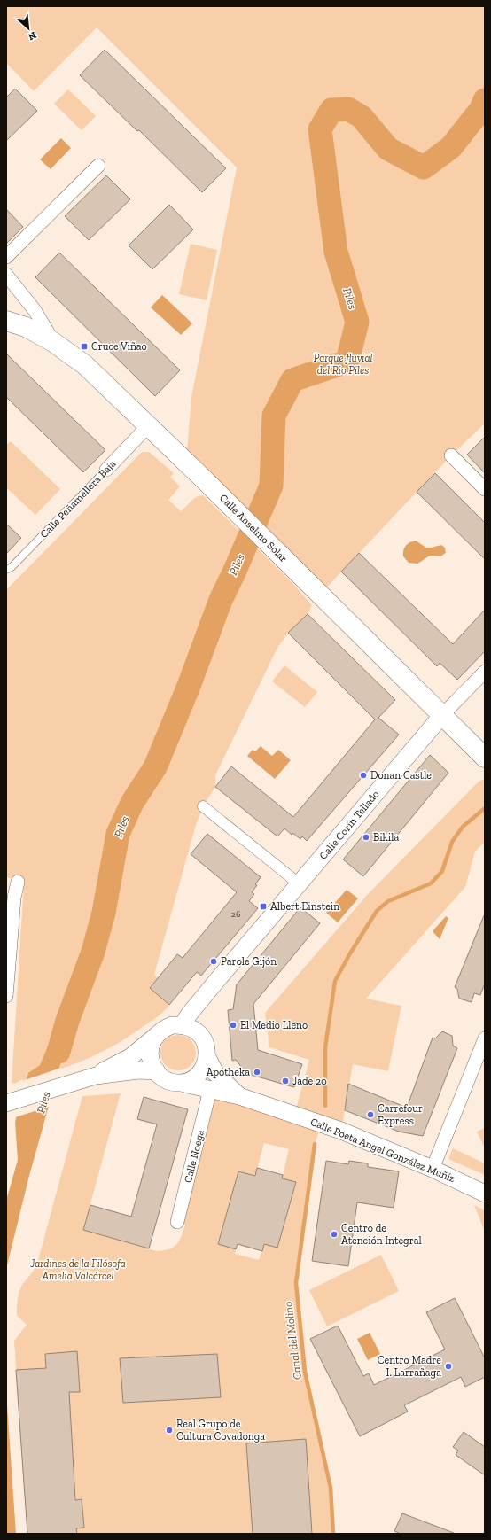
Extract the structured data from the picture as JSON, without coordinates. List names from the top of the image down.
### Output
{
  "streets": {
    "main road": ["Calle Anselmo Solar"],
    "street": [
      "Calle Peñamellera Baja",
      "Calle Corín Tellado",
      "Calle Poeta Angel González Muñíz",
      "Calle Noega"
    ]
  },
  "crossings": [
    ["Calle Peñamellera Baja", "Calle Anselmo Solar"],
    ["Calle Anselmo Solar", "Calle Corín Tellado"],
    ["Calle Corín Tellado", "Calle Poeta Angel González Muñíz"],
    ["Calle Poeta Angel González Muñíz", "Calle Noega"]
  ],
  "water": ["Piles", "Canal del Molino"],
  "parks": ["Parque fluvial del Rio Piles", "Jardines de la Filósofa Amelia Valcárcel"],
  "places": {
    "transit": ["Cruce Viñao", "Albert Einstein"],
    "other": [
      "Donan Castle",
      "Bikila",
      "Parole Gijón",
      "El Medio Lleno",
      "Apotheka",
      "Jade 20",
      "Carrefour Express",
      "Centro de Atención Integral",
      "Centro Madre I. Larrañaga",
      "Real Grupo de Cultura Covadonga"
    ]
  },
  "house_numbers": ["26"],
  "north": "bottom right"
}
